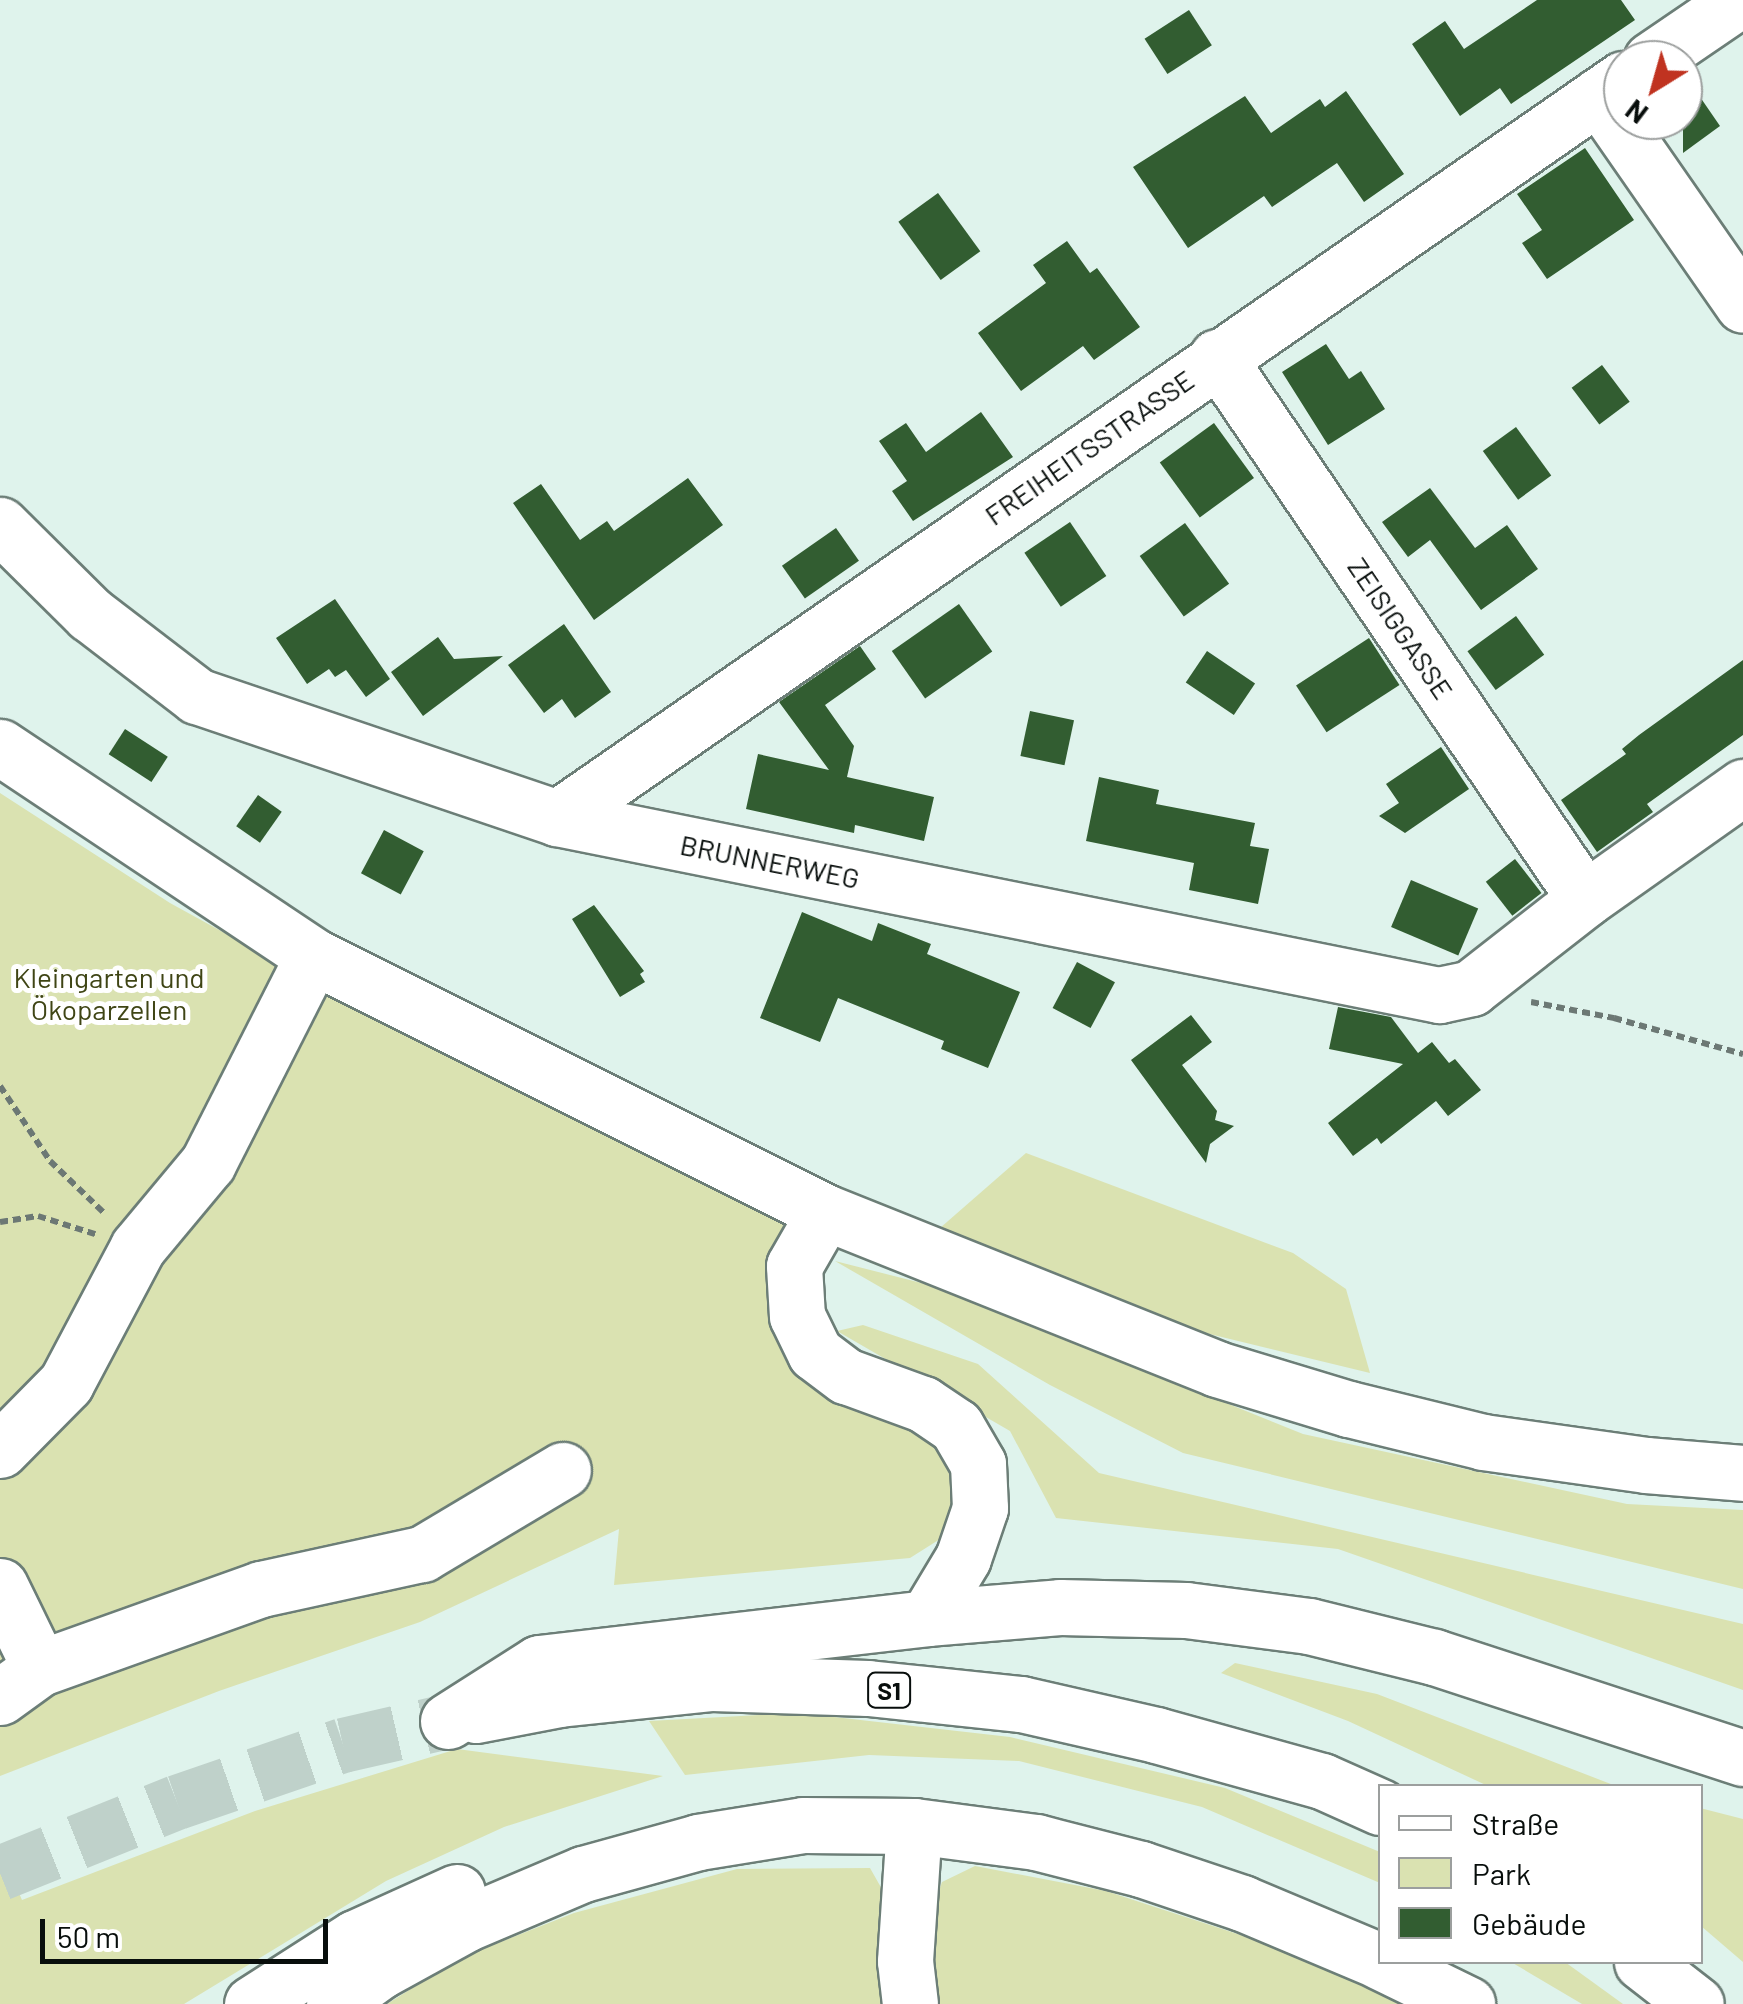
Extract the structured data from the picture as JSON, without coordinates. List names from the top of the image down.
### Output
{
  "streets": {
    "main road": [
      "FREIHEITSSTRASSE",
      "ZEISIGGASSE",
      "BRUNNERWEG",
      "S1"
    ]
  },
  "crossings": [
    ["FREIHEITSSTRASSE", "ZEISIGGASSE"],
    ["FREIHEITSSTRASSE", "BRUNNERWEG"]
  ],
  "parks": ["Kleingarten und Ökoparzellen"],
  "legend": ["Straße", "Park", "Gebäude"],
  "scale_bar": "50 m",
  "north": "bottom left"
}
